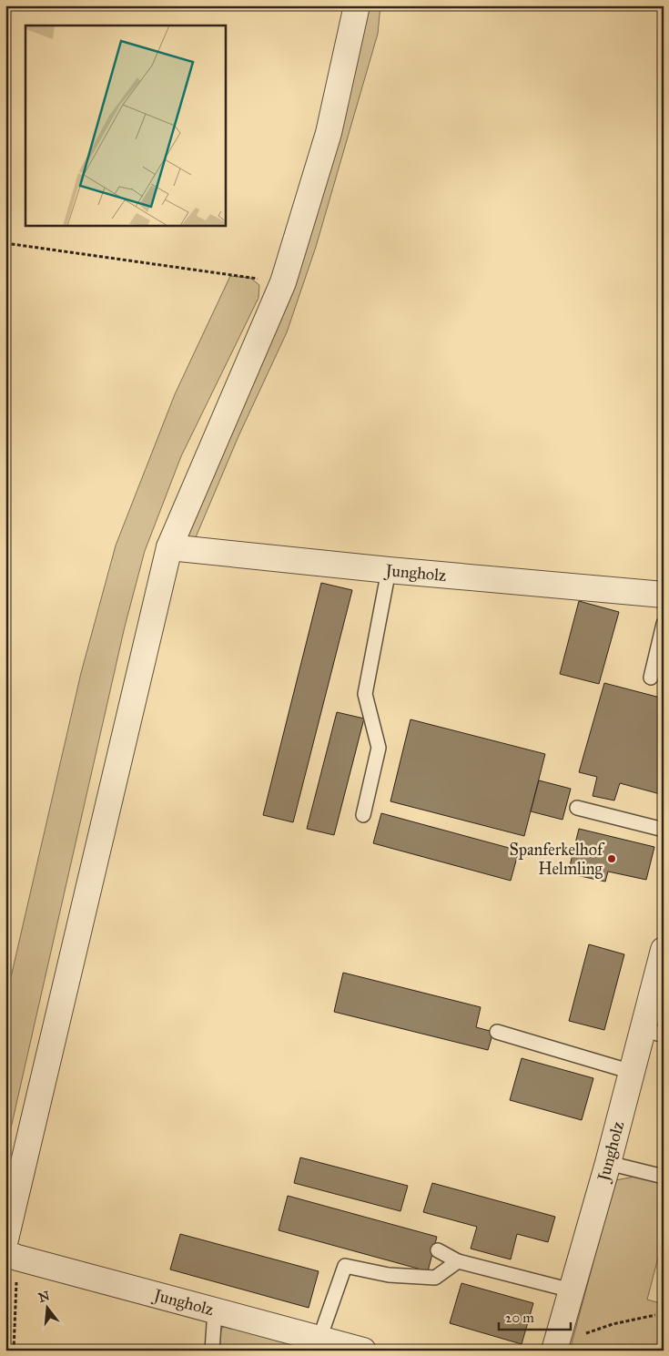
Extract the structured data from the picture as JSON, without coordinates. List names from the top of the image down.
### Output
{
  "streets": {
    "street": ["Jungholz"]
  },
  "places": ["Spanferkelhof Helmling"],
  "scale_bar": "20 m",
  "north": "top"
}
